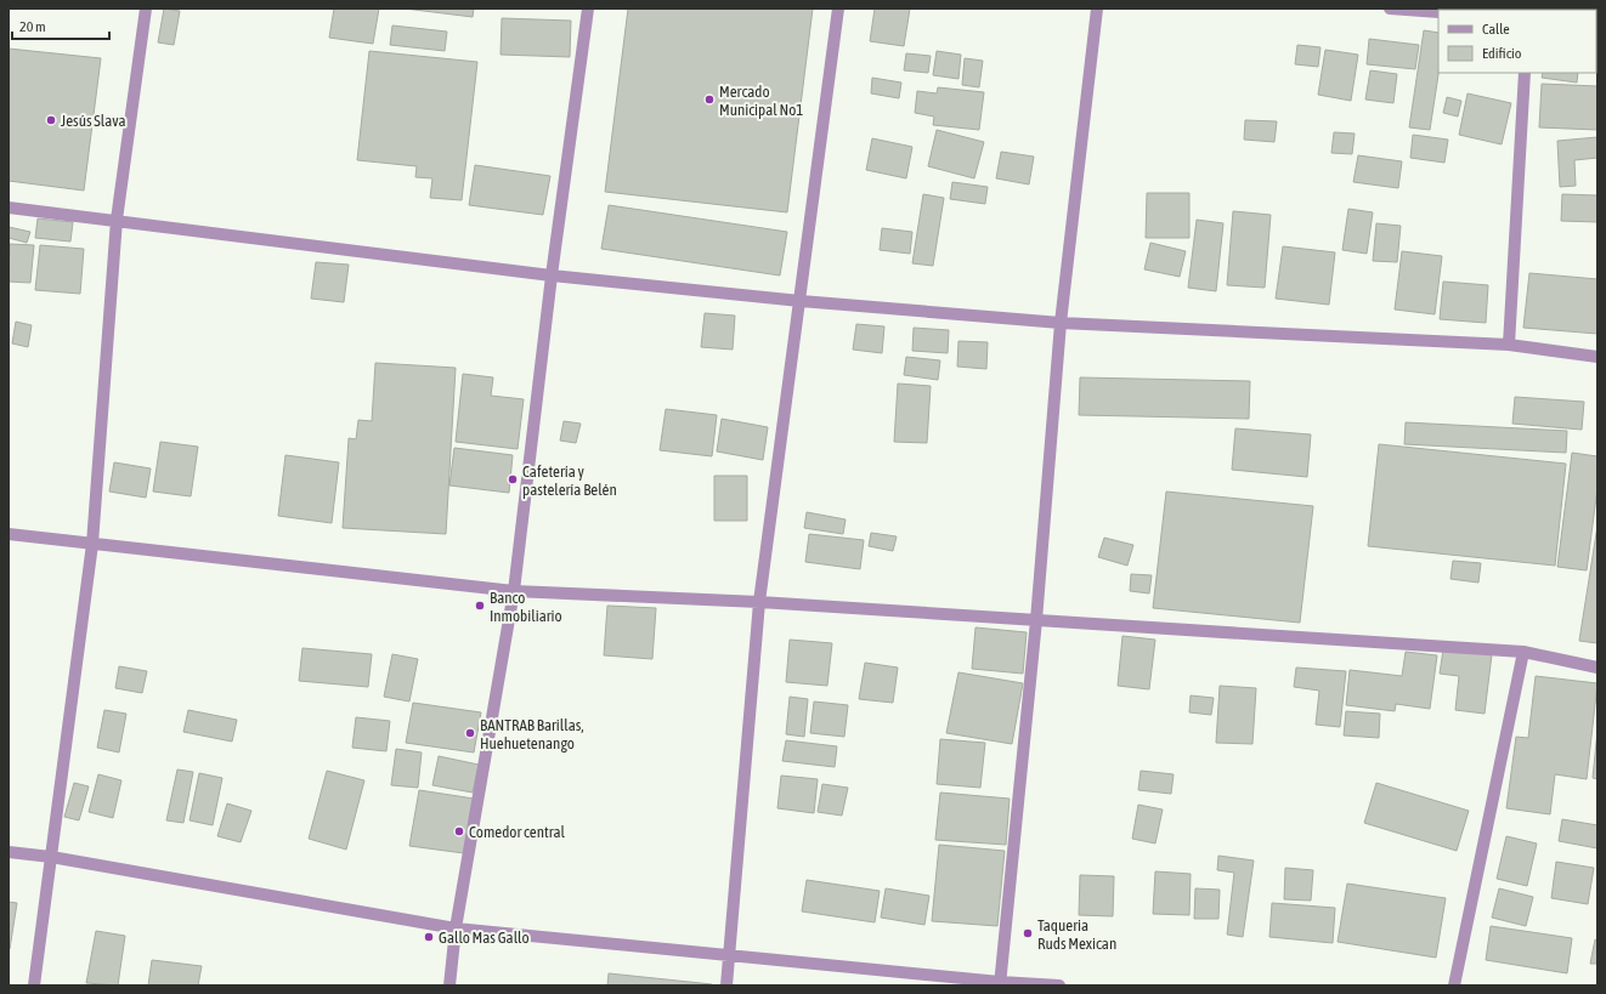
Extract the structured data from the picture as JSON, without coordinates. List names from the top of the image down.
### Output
{
  "places": [
    "Mercado Municipal No1",
    "Jesús Slava",
    "Cafetería y pastelería Belén",
    "Banco Inmobiliario",
    "BANTRAB Barillas, Huehuetenango",
    "Comedor central",
    "Taqueria Ruds Mexican",
    "Gallo Mas Gallo"
  ],
  "legend": ["Calle", "Edificio"],
  "scale_bar": "20 m"
}
